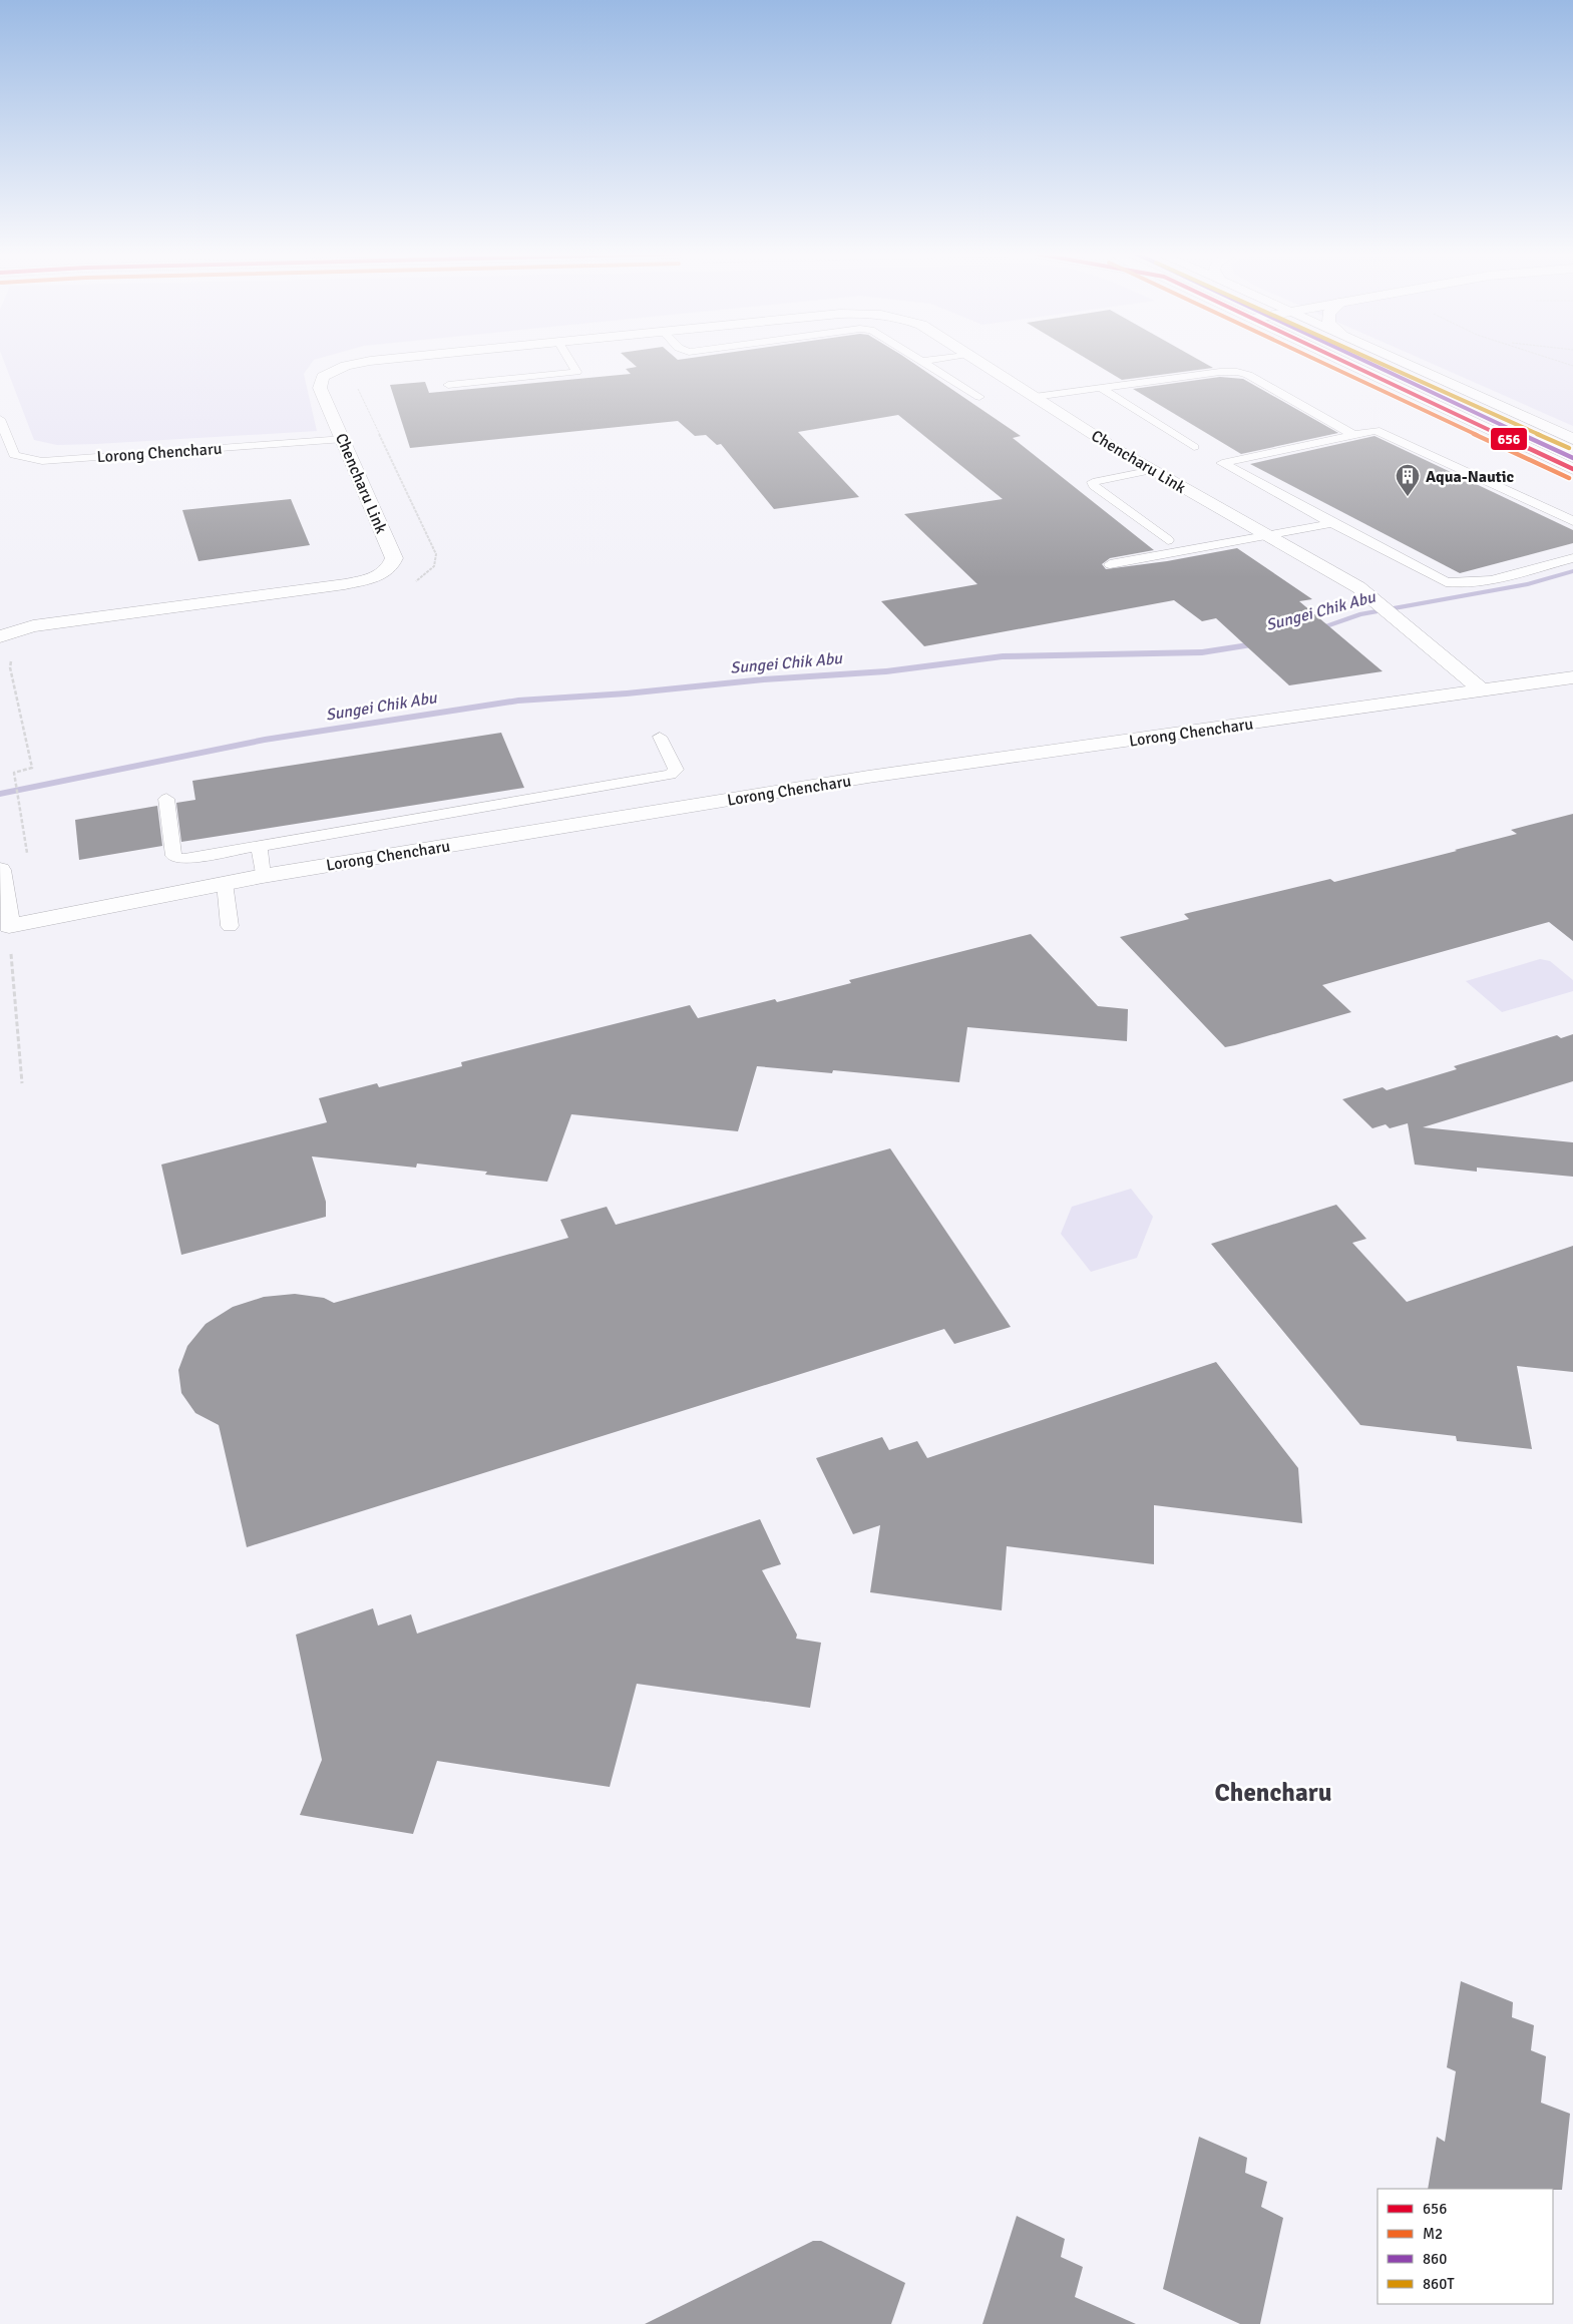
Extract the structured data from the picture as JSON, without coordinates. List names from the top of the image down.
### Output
{
  "streets": {
    "street": ["Lorong Chencharu", "Chencharu Link"]
  },
  "crossings": [
    ["Lorong Chencharu", "Chencharu Link"]
  ],
  "districts": ["Chencharu"],
  "water": ["Sungei Chik Abu"],
  "places": {
    "building": ["Aqua-Nautic"]
  },
  "lines": [
    "transit line 656",
    "transit line M2",
    "transit line 860",
    "transit line 860T"
  ],
  "legend": [
    "656",
    "M2",
    "860",
    "860T"
  ]
}
